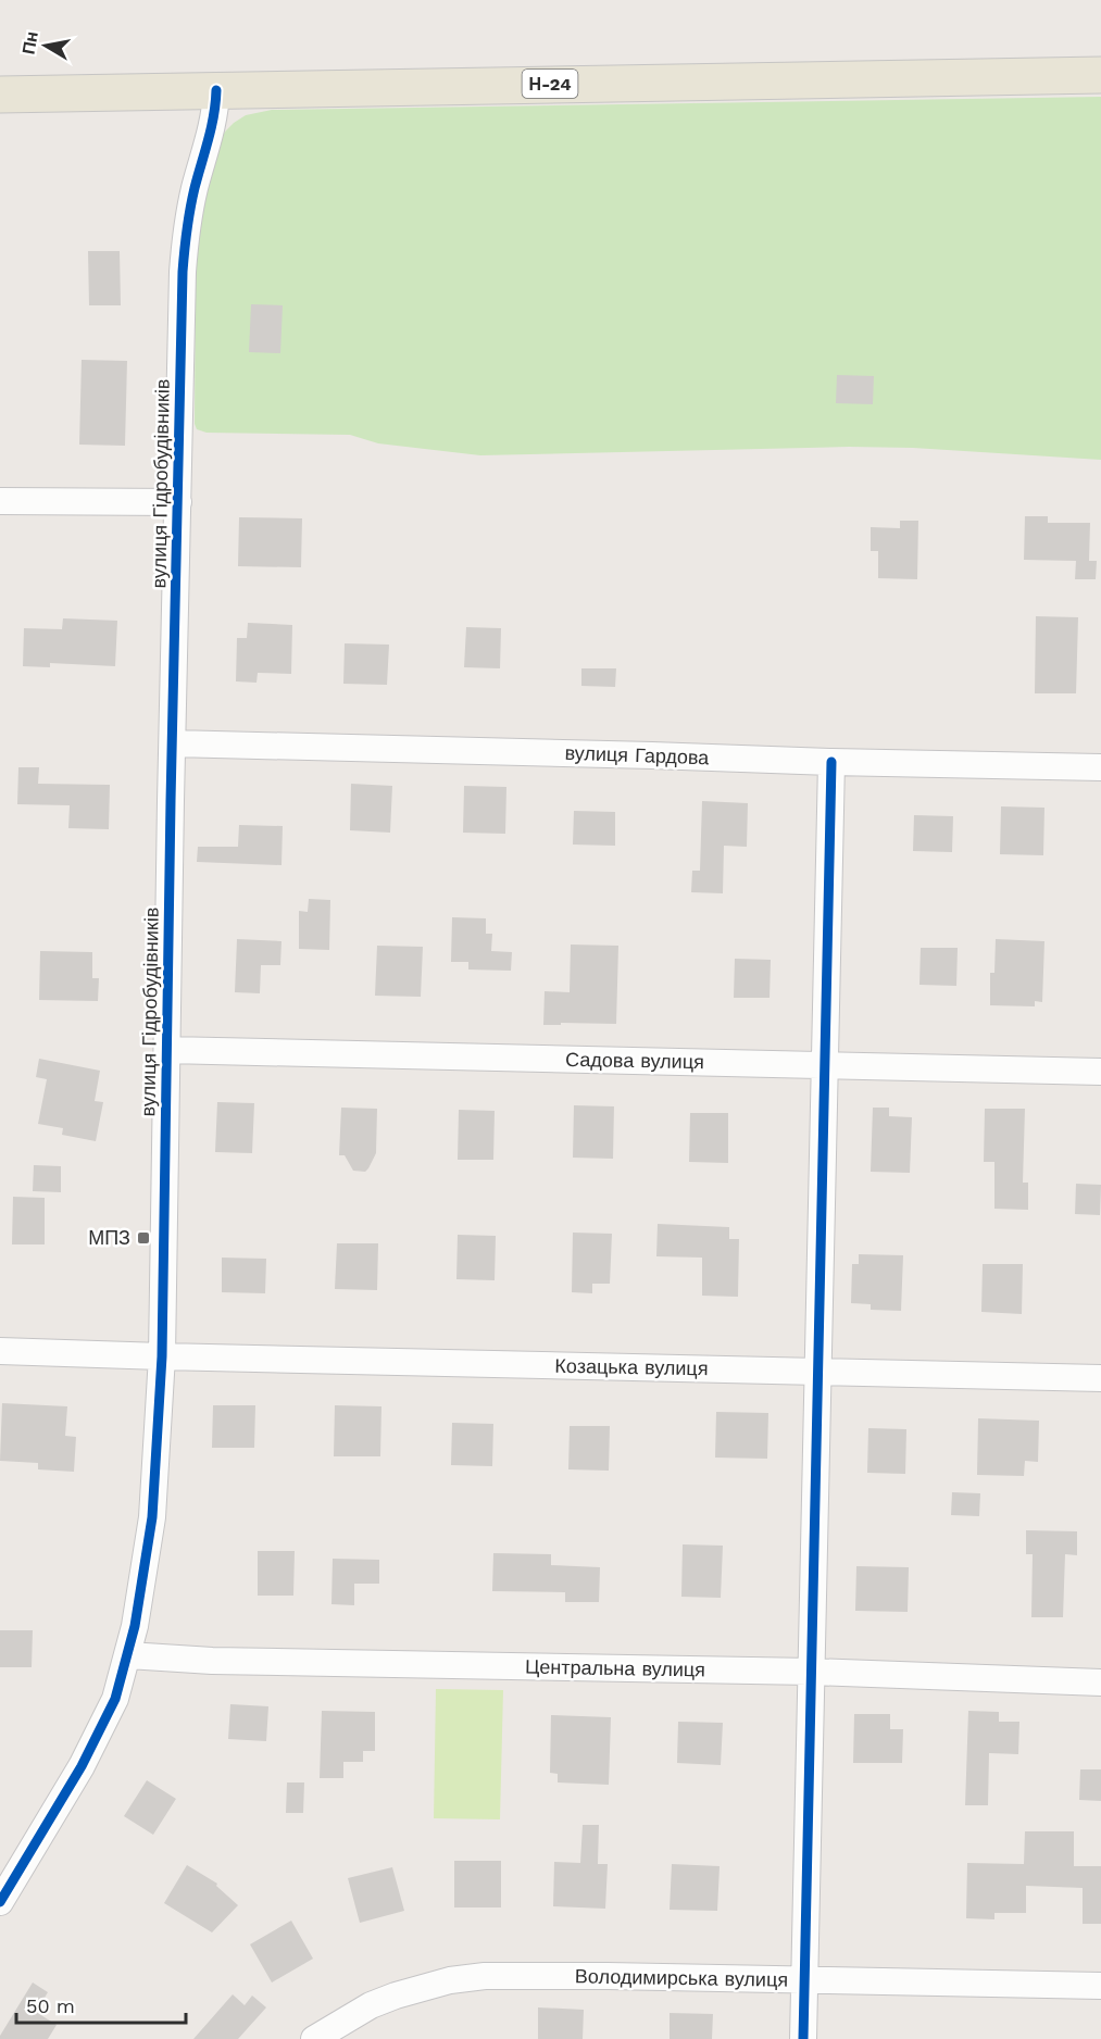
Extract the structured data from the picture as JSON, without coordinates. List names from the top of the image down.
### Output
{
  "streets": {
    "main road": ["Н-24"],
    "street": [
      "вулиця Гідробудівників",
      "вулиця Гардова",
      "Садова вулиця",
      "Козацька вулиця",
      "Центральна вулиця",
      "Володимирська вулиця"
    ]
  },
  "crossings": [
    ["Н-24", "вулиця Гідробудівників"],
    ["вулиця Гідробудівників", "вулиця Гардова"],
    ["вулиця Гідробудівників", "Садова вулиця"],
    ["вулиця Гідробудівників", "Козацька вулиця"],
    ["вулиця Гідробудівників", "Центральна вулиця"]
  ],
  "places": {
    "transit": ["МПЗ"]
  },
  "scale_bar": "50 m",
  "north": "left"
}
